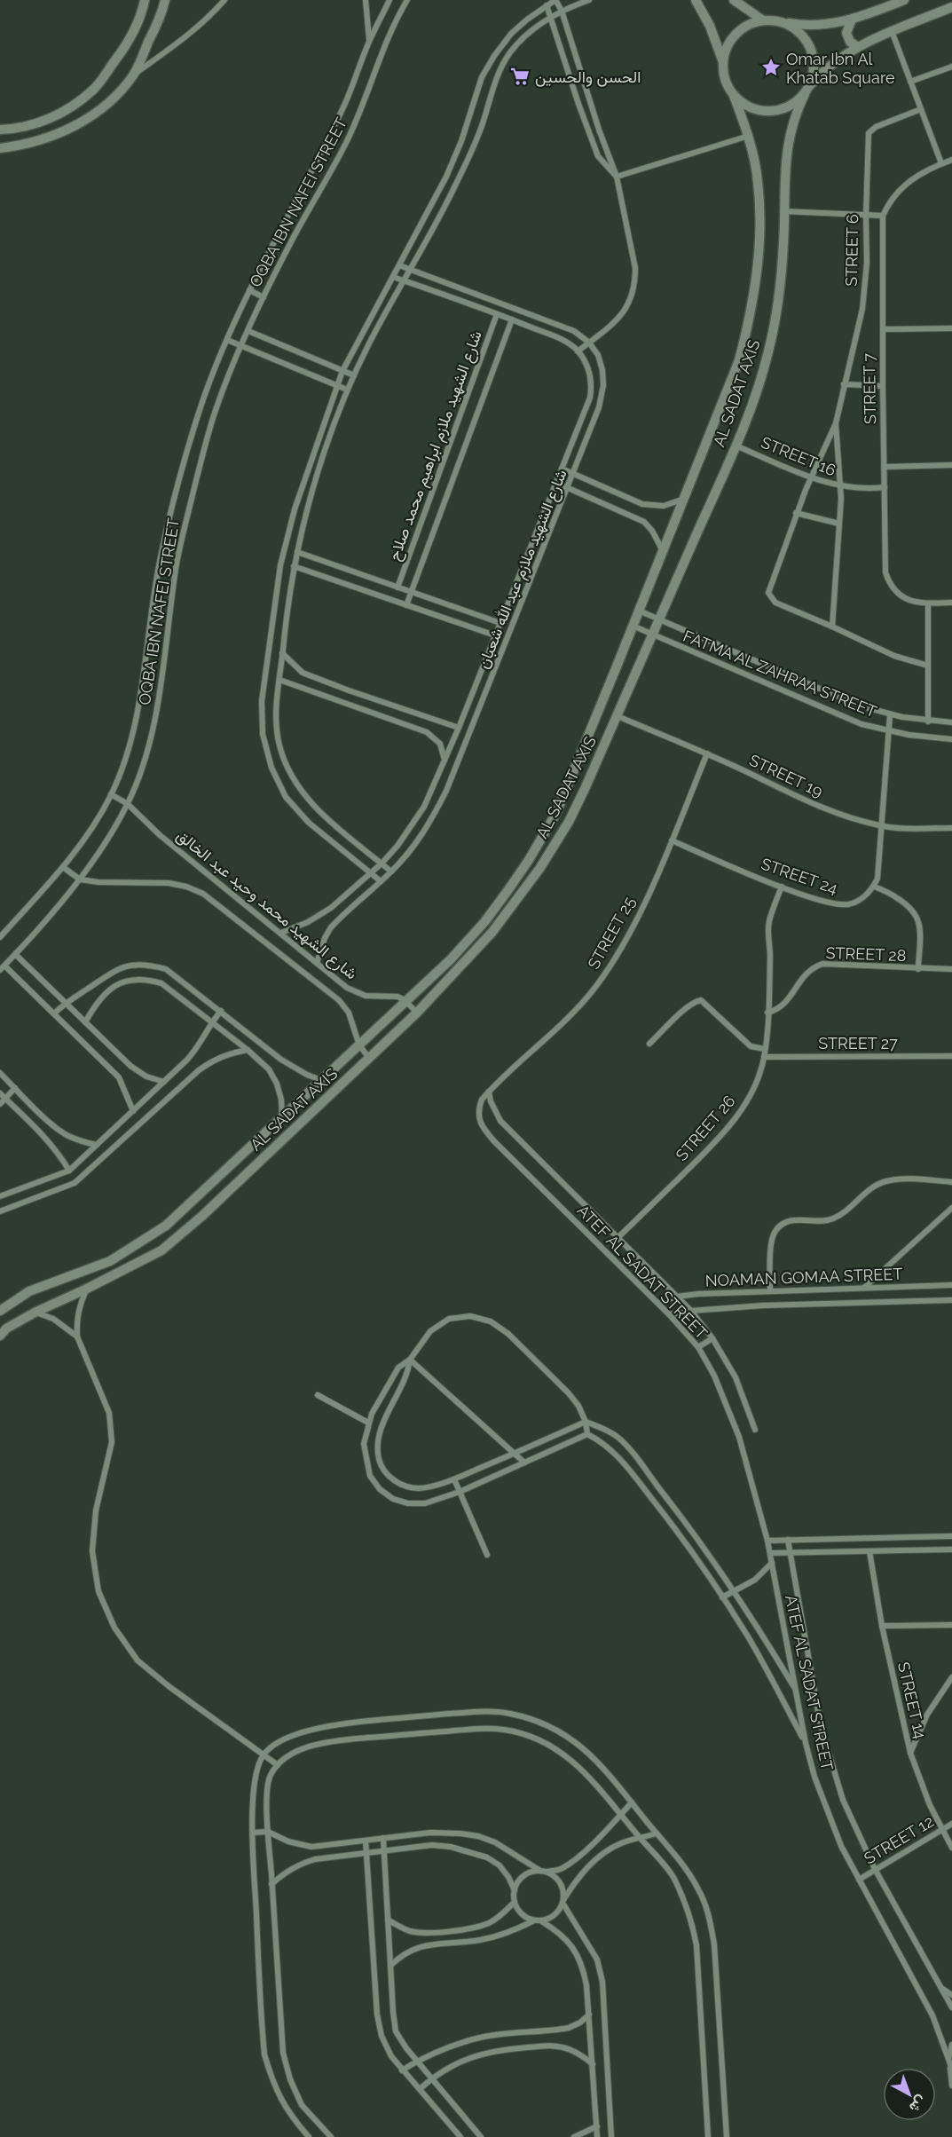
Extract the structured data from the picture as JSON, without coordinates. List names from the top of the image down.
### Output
{
  "streets": {
    "street": [
      "OQBA IBN NAFEI STREET",
      "STREET 6",
      "STREET 7",
      "AL SADAT AXIS",
      "شارع الشهيد ملازم ابراهيم محمد صلاح",
      "STREET 16",
      "شارع الشهيد ملازم عبد الله شعبان",
      "FATMA AL ZAHRAA STREET",
      "STREET 19",
      "STREET 24",
      "شارع الشهيد محمد وحيد عبد الخالق",
      "STREET 25",
      "STREET 28",
      "STREET 27",
      "STREET 26",
      "ATEF AL SADAT STREET",
      "NOAMAN GOMAA STREET",
      "STREET 14",
      "STREET 12"
    ]
  },
  "crossings": [
    ["OQBA IBN NAFEI STREET", "شارع الشهيد محمد وحيد عبد الخالق"],
    ["STREET 6", "STREET 16"],
    ["STREET 7", "STREET 16"],
    ["AL SADAT AXIS", "STREET 16"],
    ["AL SADAT AXIS", "FATMA AL ZAHRAA STREET"],
    ["AL SADAT AXIS", "STREET 19"],
    ["AL SADAT AXIS", "شارع الشهيد محمد وحيد عبد الخالق"],
    ["شارع الشهيد ملازم عبد الله شعبان", "شارع الشهيد محمد وحيد عبد الخالق"],
    ["STREET 19", "STREET 25"],
    ["STREET 24", "STREET 25"],
    ["STREET 24", "STREET 26"],
    ["STREET 25", "ATEF AL SADAT STREET"],
    ["STREET 28", "STREET 26"],
    ["STREET 27", "STREET 26"],
    ["STREET 26", "ATEF AL SADAT STREET"],
    ["ATEF AL SADAT STREET", "NOAMAN GOMAA STREET"],
    ["ATEF AL SADAT STREET", "STREET 12"],
    ["STREET 14", "STREET 12"]
  ],
  "places": {
    "place": ["Omar Ibn Al Khatab Square"],
    "supermarket": ["الحسن والحسين"]
  },
  "north": "bottom right"
}
